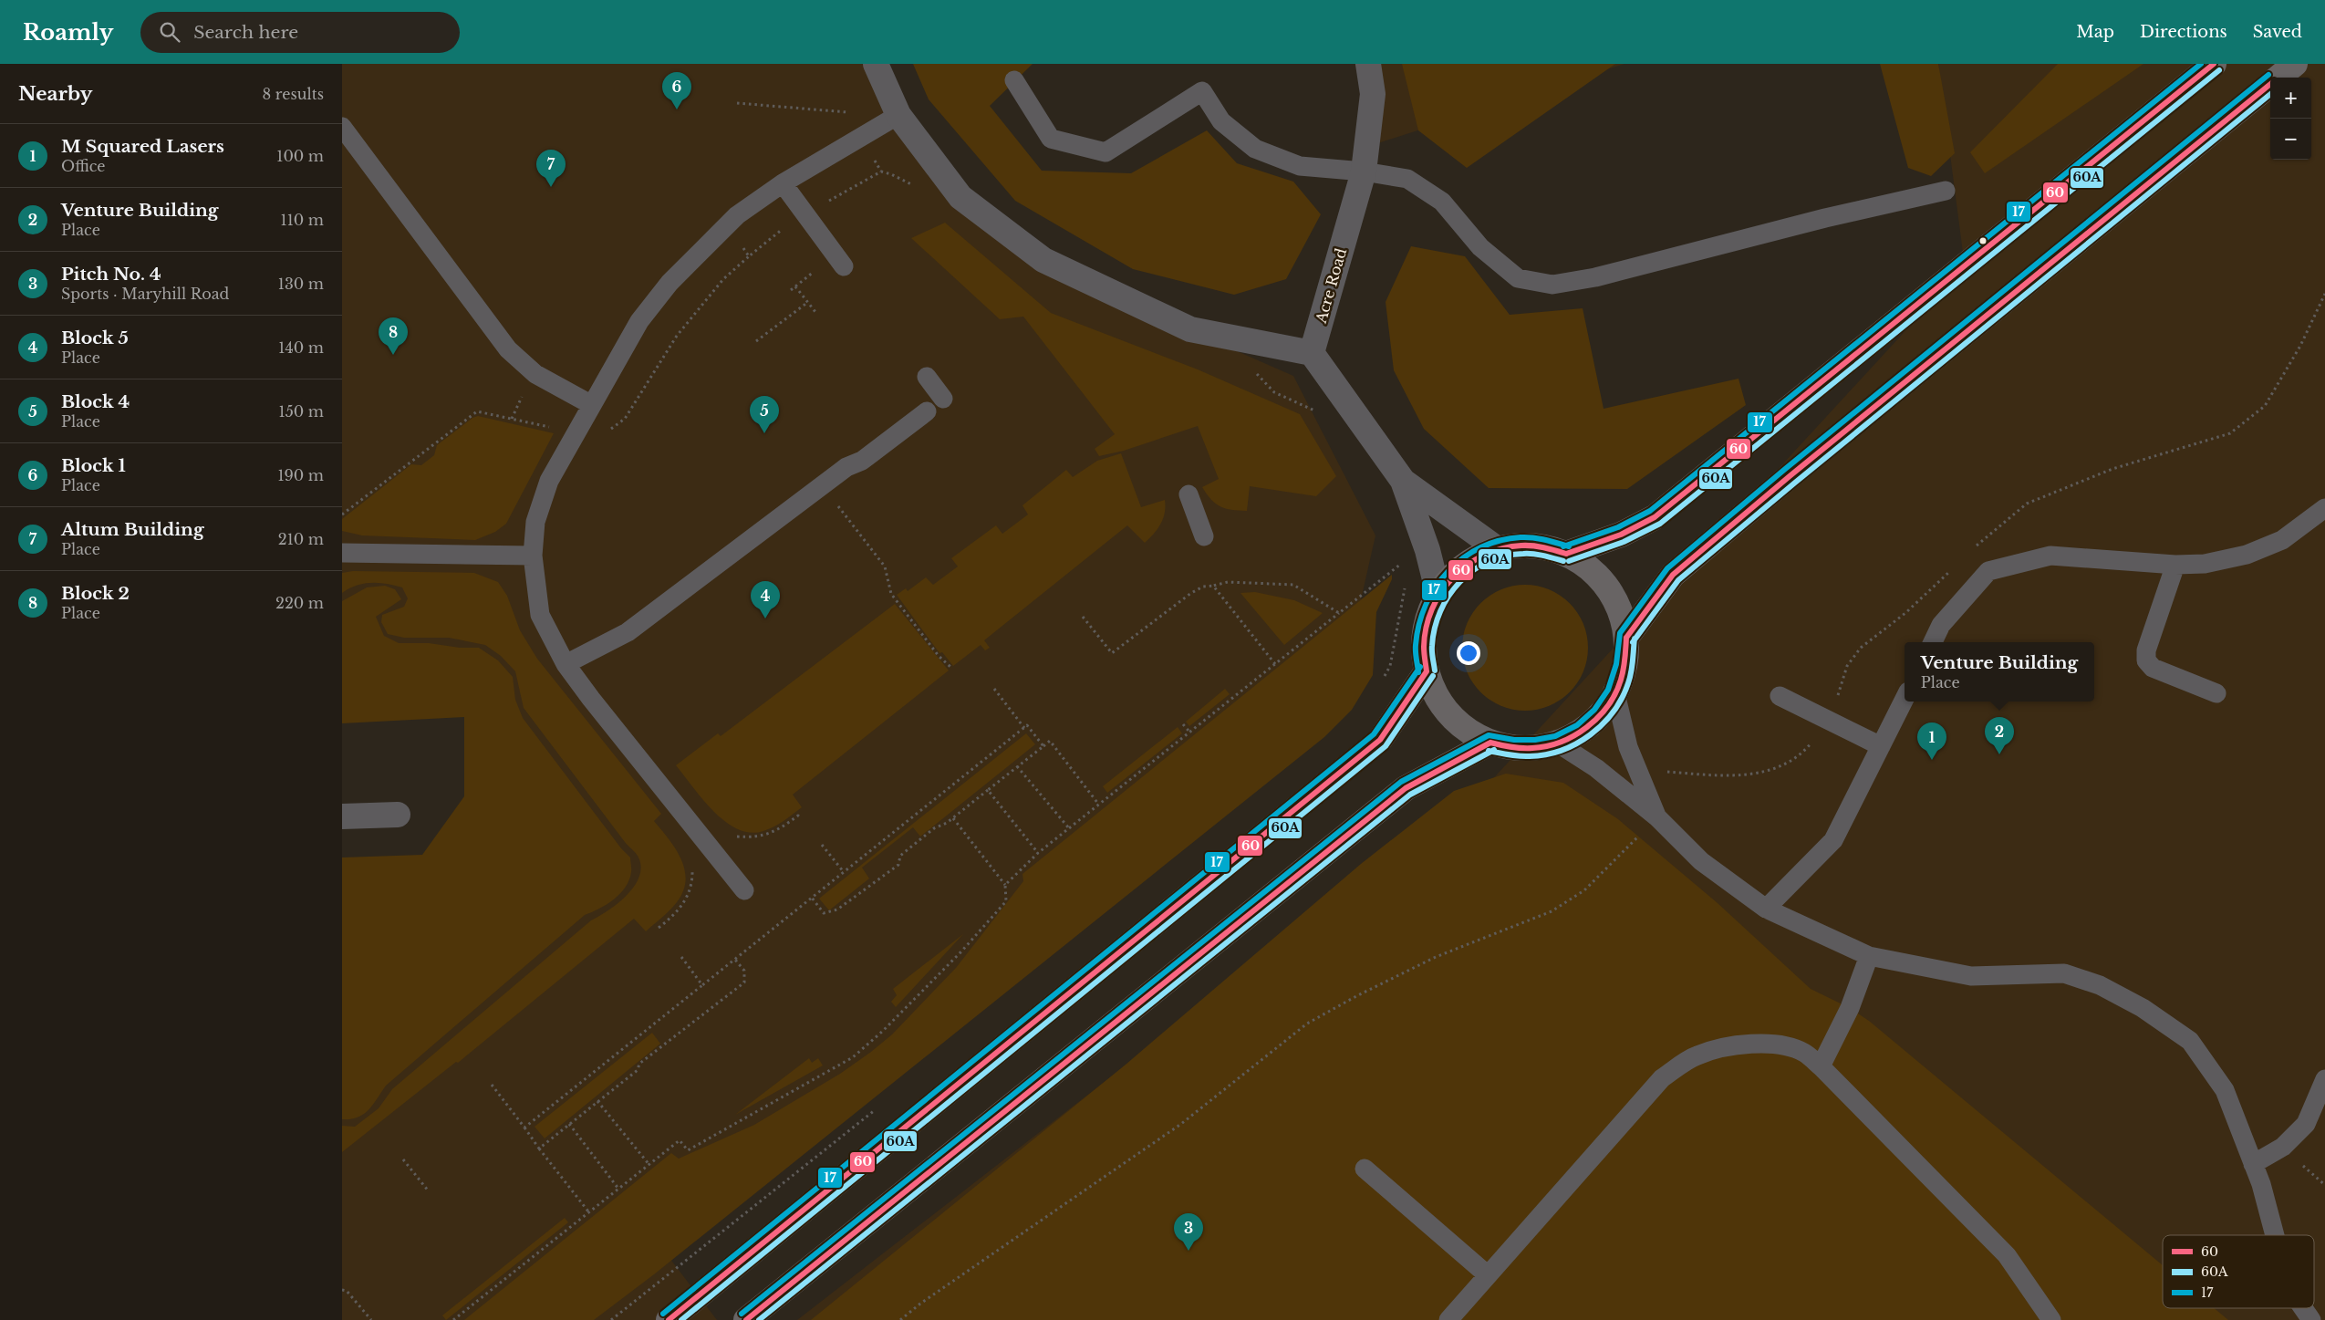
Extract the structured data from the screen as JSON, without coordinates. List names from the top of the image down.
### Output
{
  "streets": {
    "street": ["Acre Road"]
  },
  "lines": ["transit line 60", "transit line 17", "transit line 60A"],
  "legend": ["60", "60A", "17"],
  "page": {
    "header": "Roamly",
    "search": "Search here",
    "nav": ["Map", "Directions", "Saved"],
    "heading": ["Nearby", "8 results"],
    "pins": [
      "6",
      "7",
      "8",
      "5",
      "4",
      "2",
      "1",
      "3"
    ],
    "map_buttons": ["+", "−"],
    "list": [
      {
        "mark": "1",
        "name": "M Squared Lasers",
        "note": "Office",
        "value": "100 m"
      },
      {
        "mark": "2",
        "name": "Venture Building",
        "note": "Place",
        "value": "110 m"
      },
      {
        "mark": "3",
        "name": "Pitch No. 4",
        "note": "Sports · Maryhill Road",
        "value": "130 m"
      },
      {
        "mark": "4",
        "name": "Block 5",
        "note": "Place",
        "value": "140 m"
      },
      {
        "mark": "5",
        "name": "Block 4",
        "note": "Place",
        "value": "150 m"
      },
      {
        "mark": "6",
        "name": "Block 1",
        "note": "Place",
        "value": "190 m"
      },
      {
        "mark": "7",
        "name": "Altum Building",
        "note": "Place",
        "value": "210 m"
      },
      {
        "mark": "8",
        "name": "Block 2",
        "note": "Place",
        "value": "220 m"
      }
    ],
    "popup": ["Venture Building", "Place"]
  }
}
